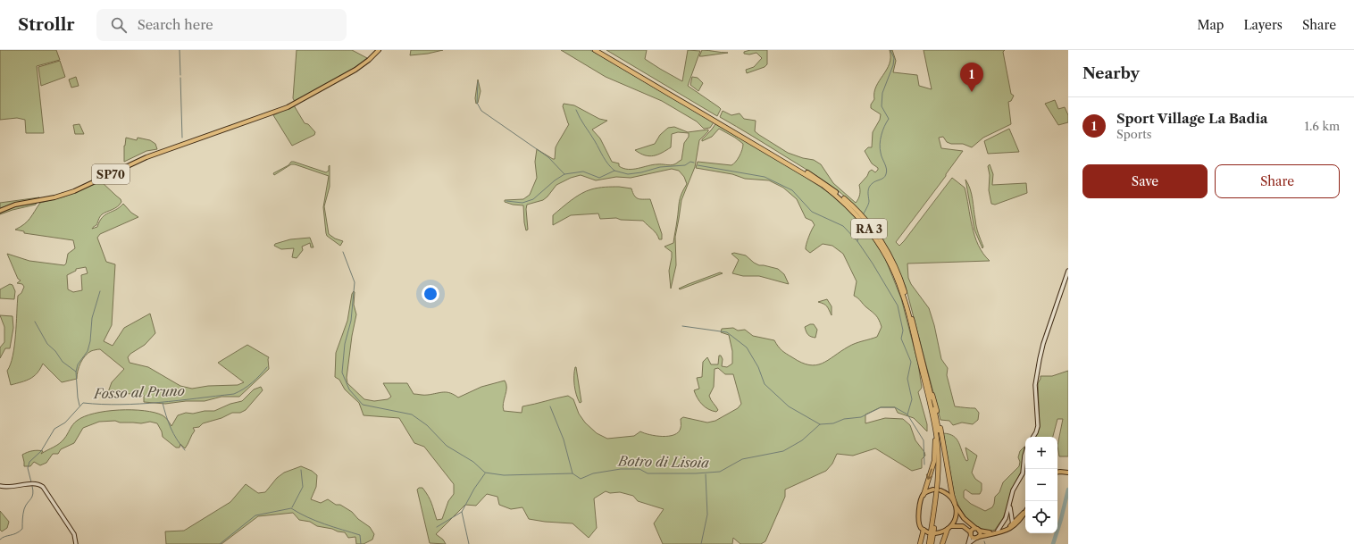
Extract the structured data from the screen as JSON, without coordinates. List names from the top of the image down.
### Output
{
  "streets": {
    "highway": ["RA 3"],
    "main road": ["SP70"]
  },
  "water": ["Fosso al Pruno", "Botro di Lisoia"],
  "page": {
    "header": "Strollr",
    "search": "Search here",
    "nav": ["Map", "Layers", "Share"],
    "heading": "Nearby",
    "pins": "1",
    "list": [
      {
        "mark": "1",
        "name": "Sport Village La Badia",
        "note": "Sports",
        "value": "1.6 km"
      }
    ],
    "buttons": ["Save", "Share"],
    "map_buttons": ["+", "−"]
  }
}
